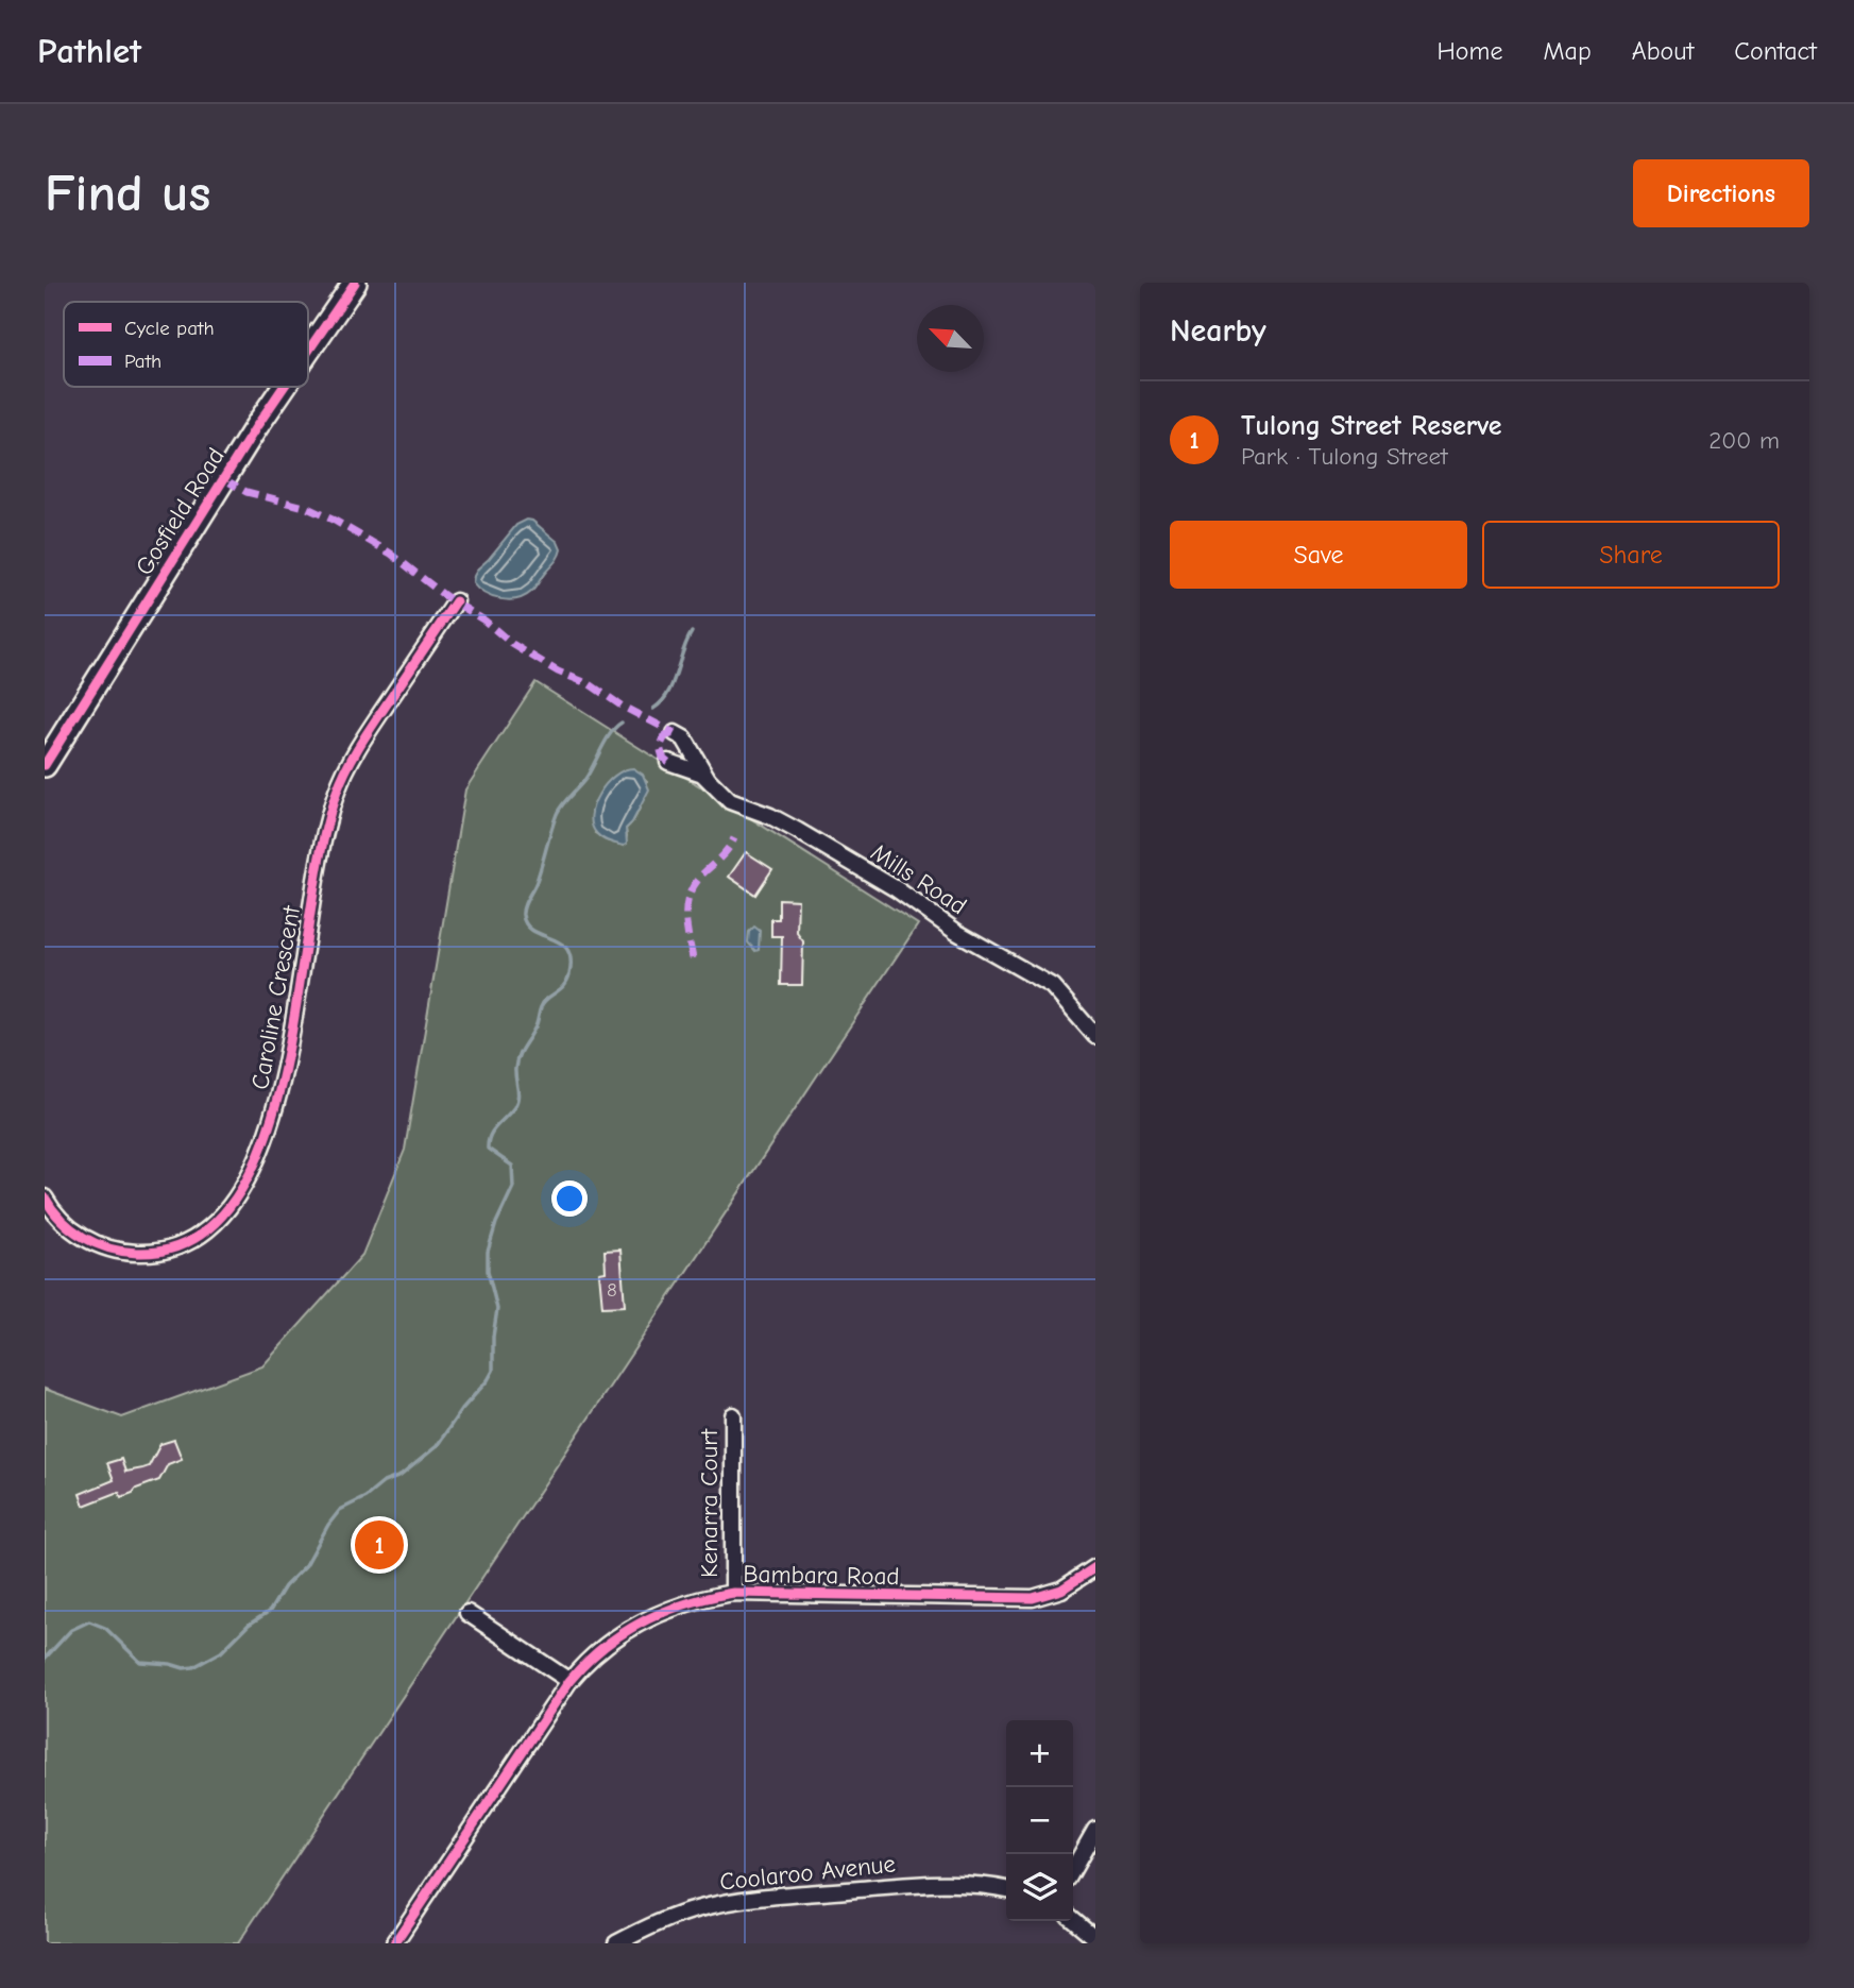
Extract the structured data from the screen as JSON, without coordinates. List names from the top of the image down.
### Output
{
  "streets": {
    "street": [
      "Gosfield Road",
      "Mills Road",
      "Caroline Crescent",
      "Kenarra Court",
      "Bambara Road",
      "Coolaroo Avenue"
    ]
  },
  "crossings": [
    ["Kenarra Court", "Bambara Road"]
  ],
  "house_numbers": ["8"],
  "legend": ["Cycle path", "Path"],
  "north": "top left",
  "page": {
    "header": "Pathlet",
    "nav": [
      "Home",
      "Map",
      "About",
      "Contact"
    ],
    "buttons": [
      "Directions",
      ["Save", "Share"]
    ],
    "title": "Find us",
    "heading": "Nearby",
    "list": [
      {
        "mark": "1",
        "name": "Tulong Street Reserve",
        "note": "Park · Tulong Street",
        "value": "200 m"
      }
    ],
    "pins": "1",
    "map_buttons": ["+", "−"]
  }
}
